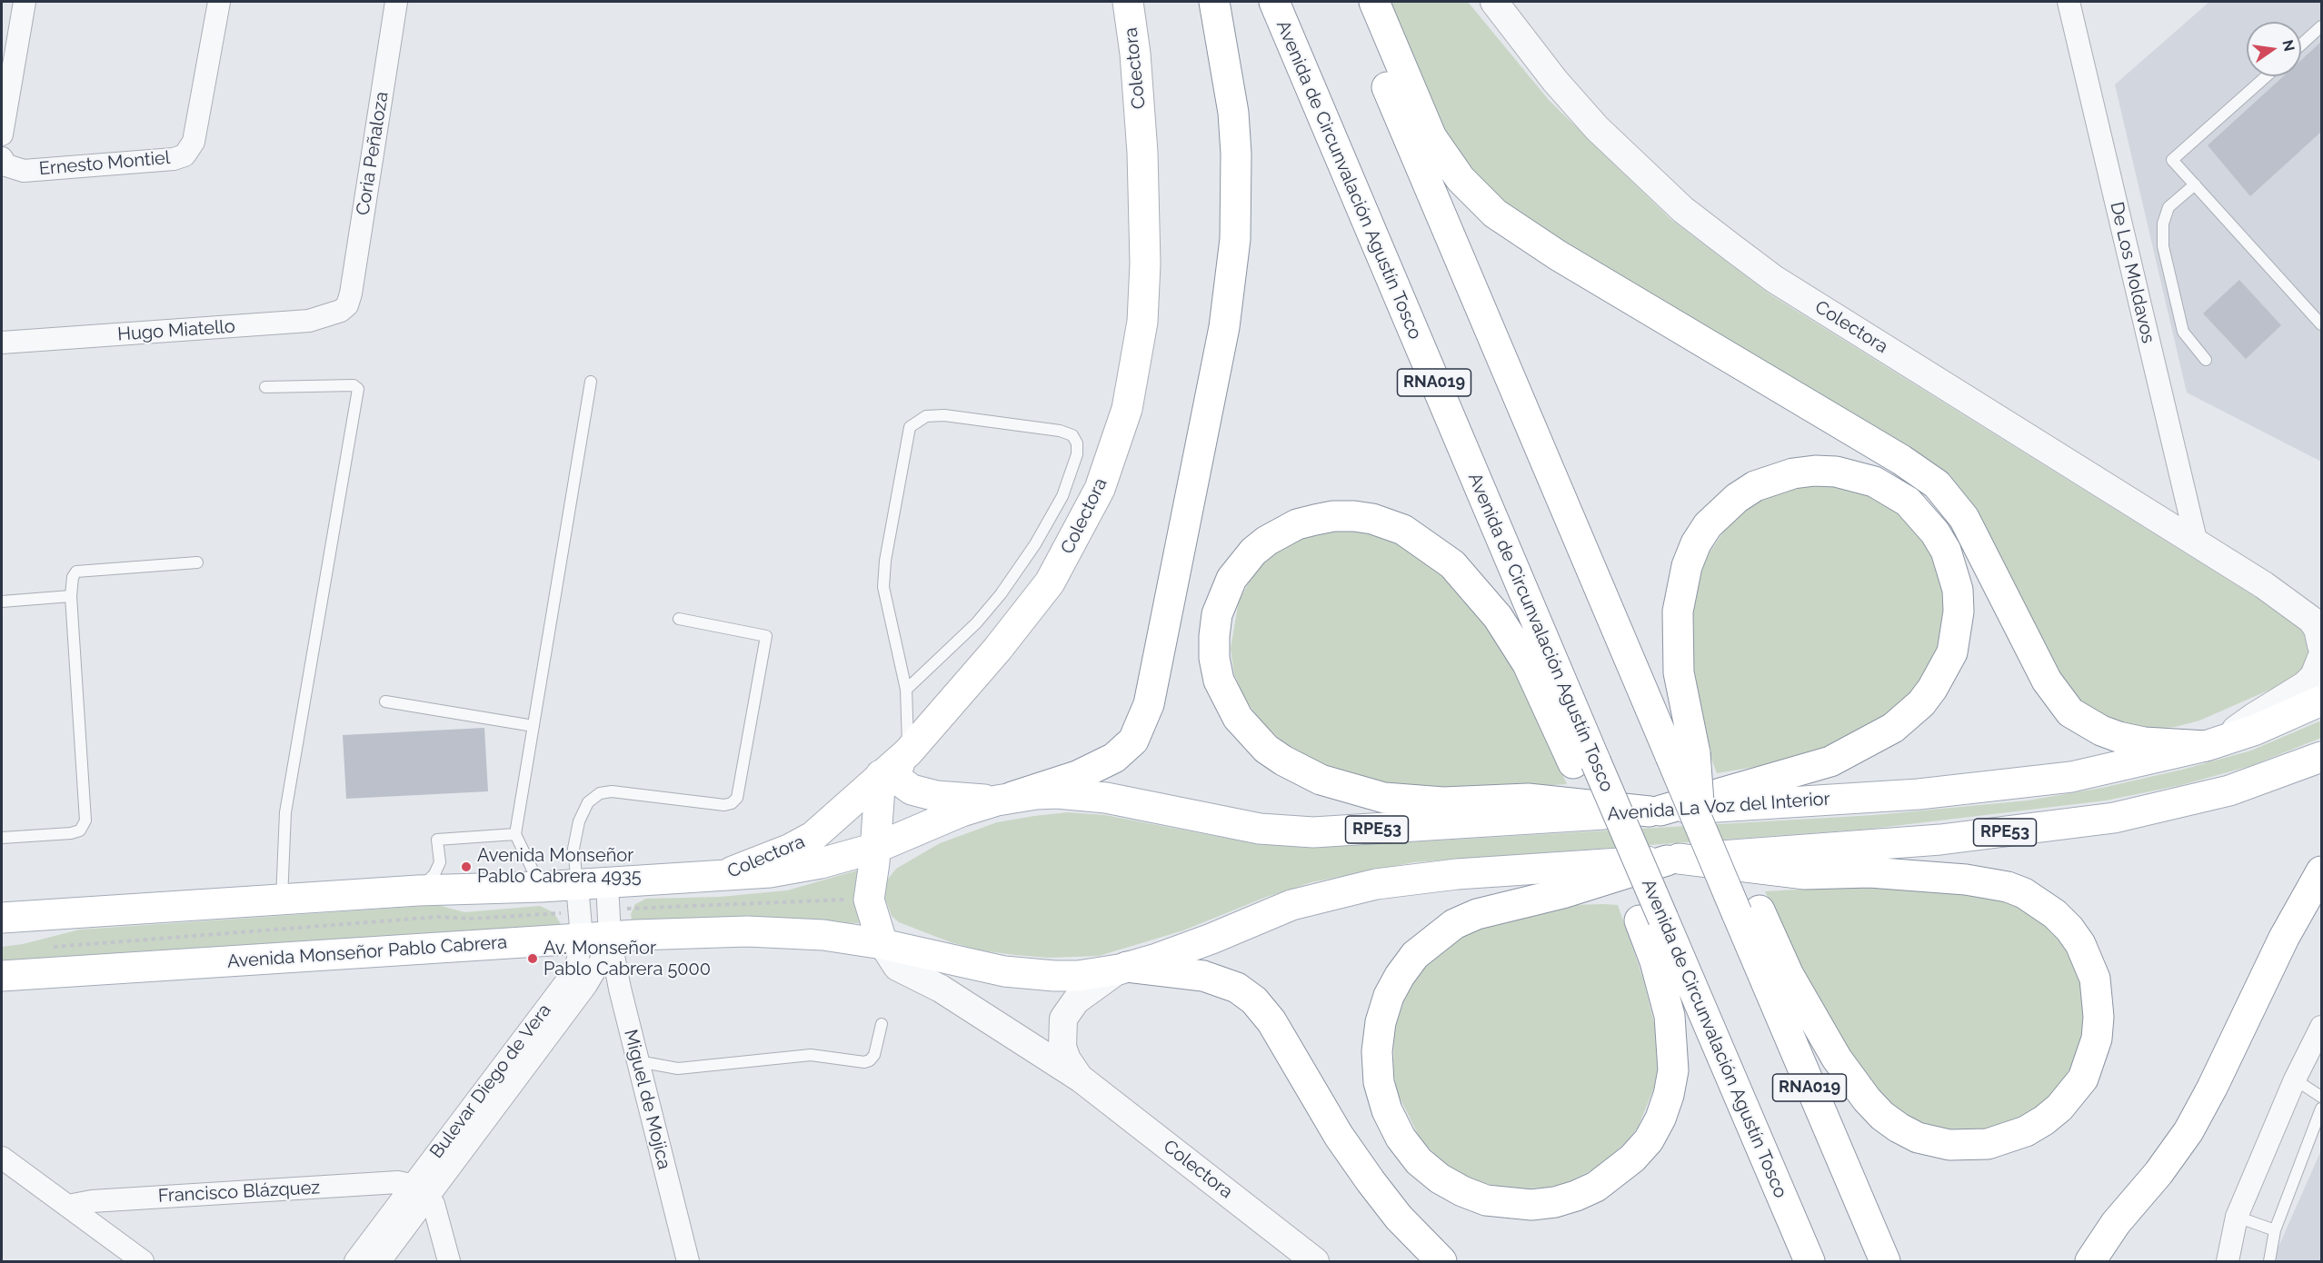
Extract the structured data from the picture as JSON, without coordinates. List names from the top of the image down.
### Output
{
  "streets": {
    "main road": [
      "Colectora",
      "Avenida de Circunvalación Agustín Tosco",
      "RNA019",
      "Avenida La Voz del Interior",
      "RPE53",
      "Avenida Monseñor Pablo Cabrera"
    ],
    "street": [
      "Coria Peñaloza",
      "Ernesto Montiel",
      "De Los Moldavos",
      "Hugo Miatello",
      "Bulevar Diego de Vera",
      "Miguel de Mojica",
      "Francisco Blázquez"
    ]
  },
  "crossings": [
    ["Colectora", "De Los Moldavos"],
    ["Colectora", "Avenida Monseñor Pablo Cabrera"],
    ["Coria Peñaloza", "Hugo Miatello"],
    ["Avenida La Voz del Interior", "Avenida Monseñor Pablo Cabrera"],
    ["RPE53", "Avenida Monseñor Pablo Cabrera"],
    ["Avenida Monseñor Pablo Cabrera", "Bulevar Diego de Vera"],
    ["Avenida Monseñor Pablo Cabrera", "Miguel de Mojica"],
    ["Bulevar Diego de Vera", "Miguel de Mojica"],
    ["Bulevar Diego de Vera", "Francisco Blázquez"]
  ],
  "places": ["Avenida Monseñor Pablo Cabrera 4935", "Av. Monseñor Pablo Cabrera 5000"],
  "north": "right"
}
